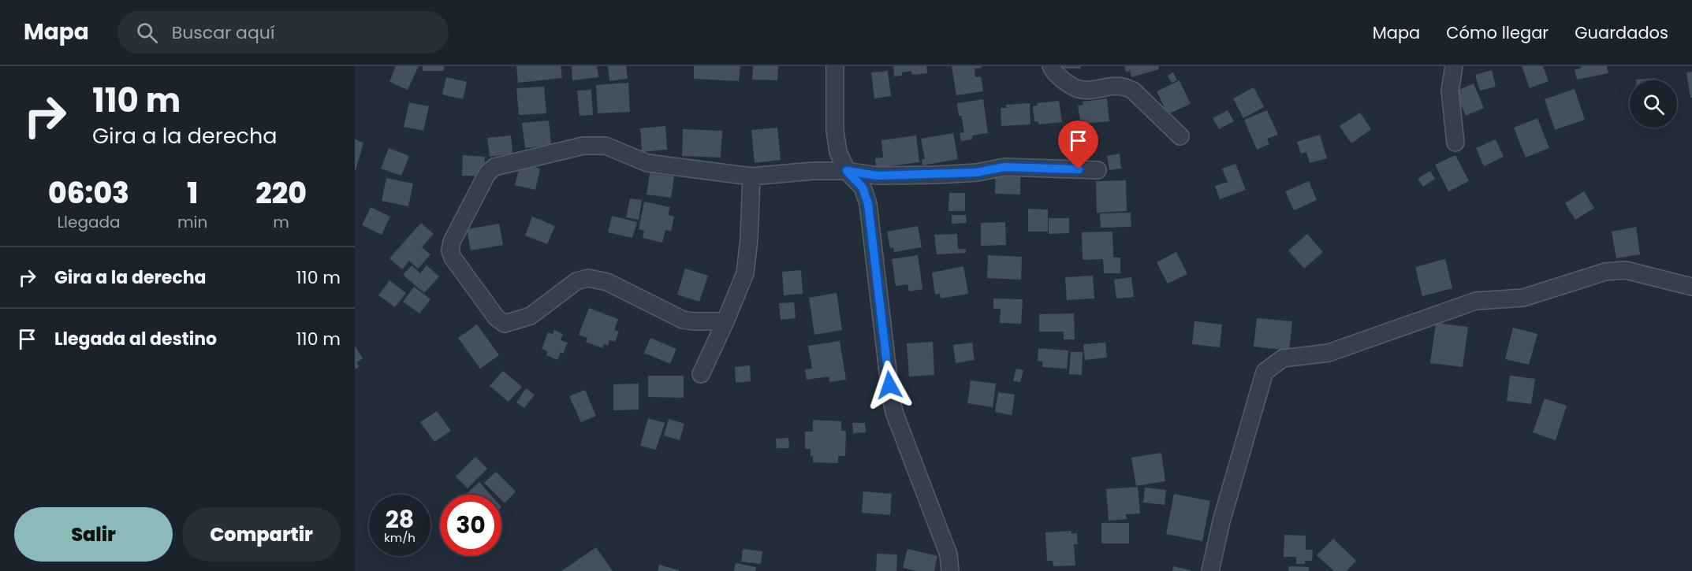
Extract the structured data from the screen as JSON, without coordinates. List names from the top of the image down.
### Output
{
  "page": {
    "header": "Mapa",
    "search": "Buscar aquí",
    "nav": ["Mapa", "Cómo llegar", "Guardados"],
    "turn": ["110 m", "Gira a la derecha"],
    "eta": [
      "06:03",
      "Llegada",
      "1",
      "min",
      "220",
      "m"
    ],
    "list": [
      {
        "name": "Gira a la derecha",
        "value": "110 m"
      },
      {
        "name": "Llegada al destino",
        "value": "110 m"
      }
    ],
    "speed": "28 km/h",
    "limit": "30",
    "buttons": ["Salir", "Compartir"]
  }
}
